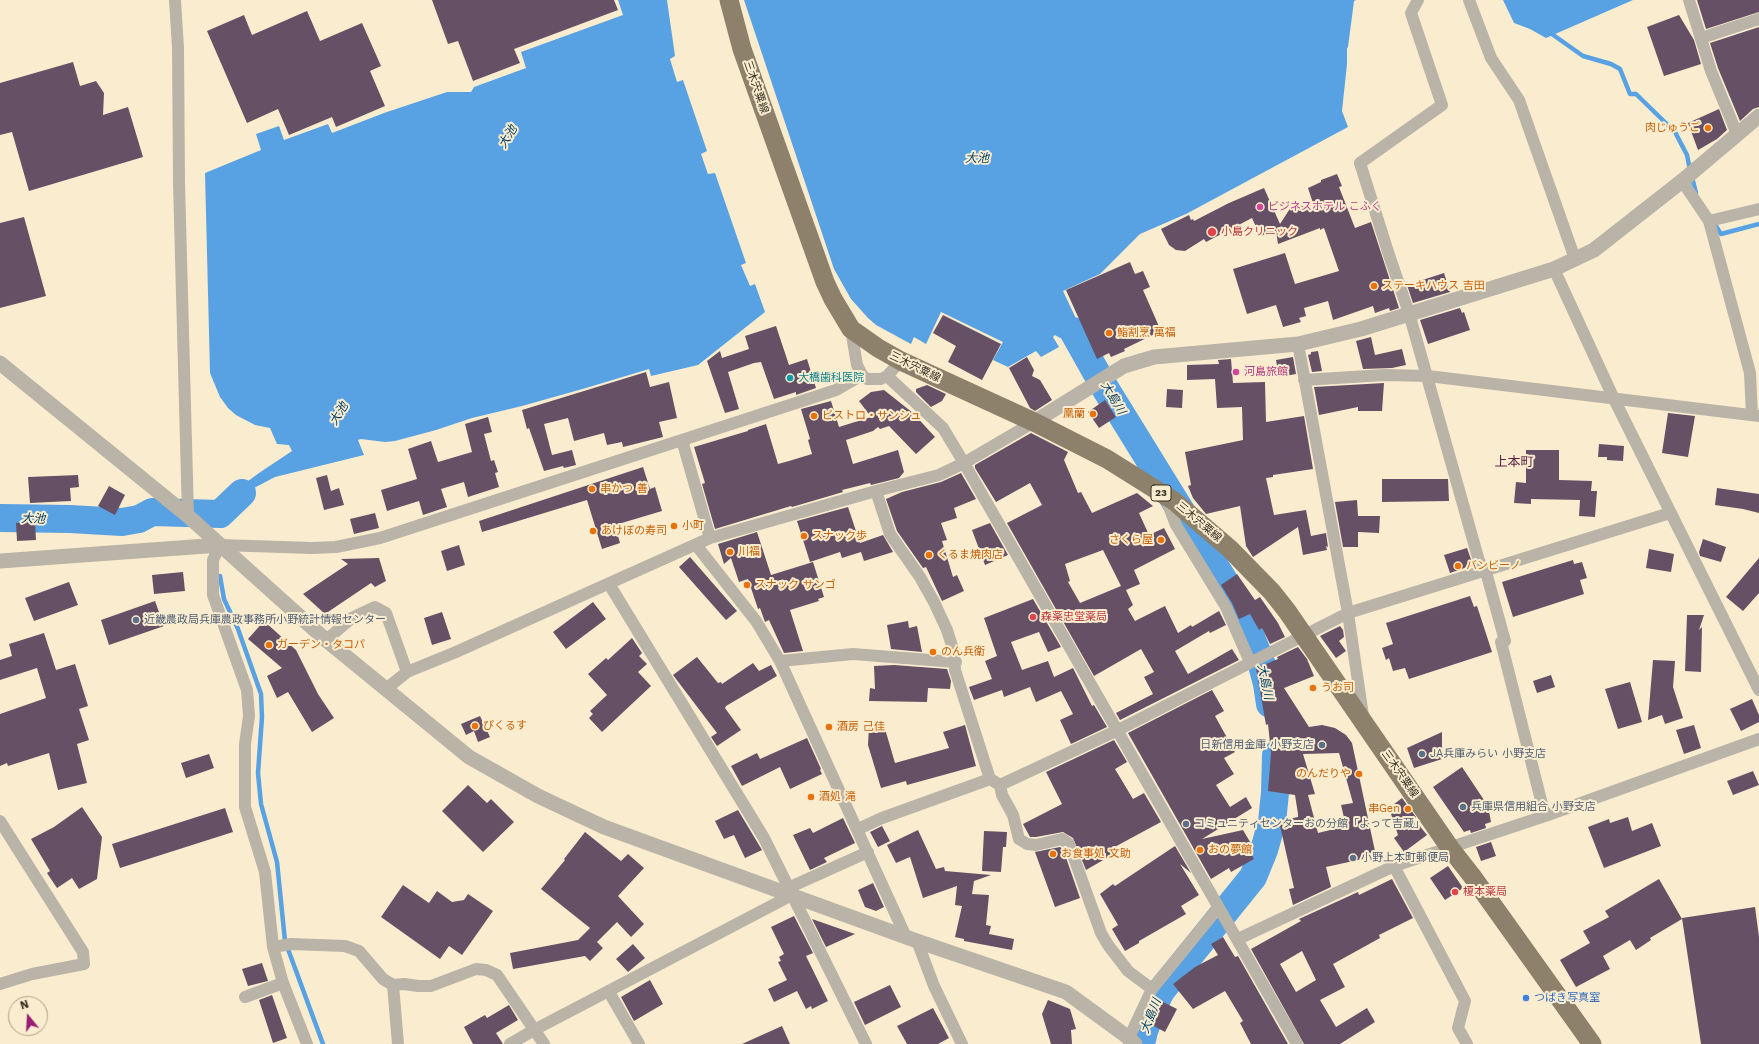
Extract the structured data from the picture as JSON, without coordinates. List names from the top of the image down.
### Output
{
  "streets": {
    "main road": ["三木宍粟線", "23"]
  },
  "districts": ["上本町"],
  "water": ["大池", "大島川"],
  "places": [
    "肉じゅうご",
    "ビジネスホテル こふく",
    "小島クリニック",
    "ステーキハウス 吉田",
    "鮨割烹 萬福",
    "河島旅館",
    "大橋歯科医院",
    "凰蘭",
    "ビストロ・サンシュ",
    "串かつ 善",
    "小町",
    "あけぼの寿司",
    "スナック歩",
    "さくら屋",
    "川福",
    "くるま焼肉店",
    "バンビーノ",
    "スナック サンゴ",
    "森薬忠堂薬局",
    "近畿農政局兵庫農政事務所小野統計情報センター",
    "ガーデン・タコパ",
    "のん兵衛",
    "うお司",
    "ぴくるす",
    "酒房 己佳",
    "日新信用金庫 小野支店",
    "JA兵庫みらい 小野支店",
    "のんだりや",
    "酒処 滝",
    "兵庫県信用組合 小野支店",
    "串Gen",
    "コミュニティセンターおの分館「よって吉蔵」",
    "おの夢館",
    "お食事処 文助",
    "小野上本町郵便局",
    "榎本薬局",
    "つばき写真室"
  ],
  "north": "top"
}
